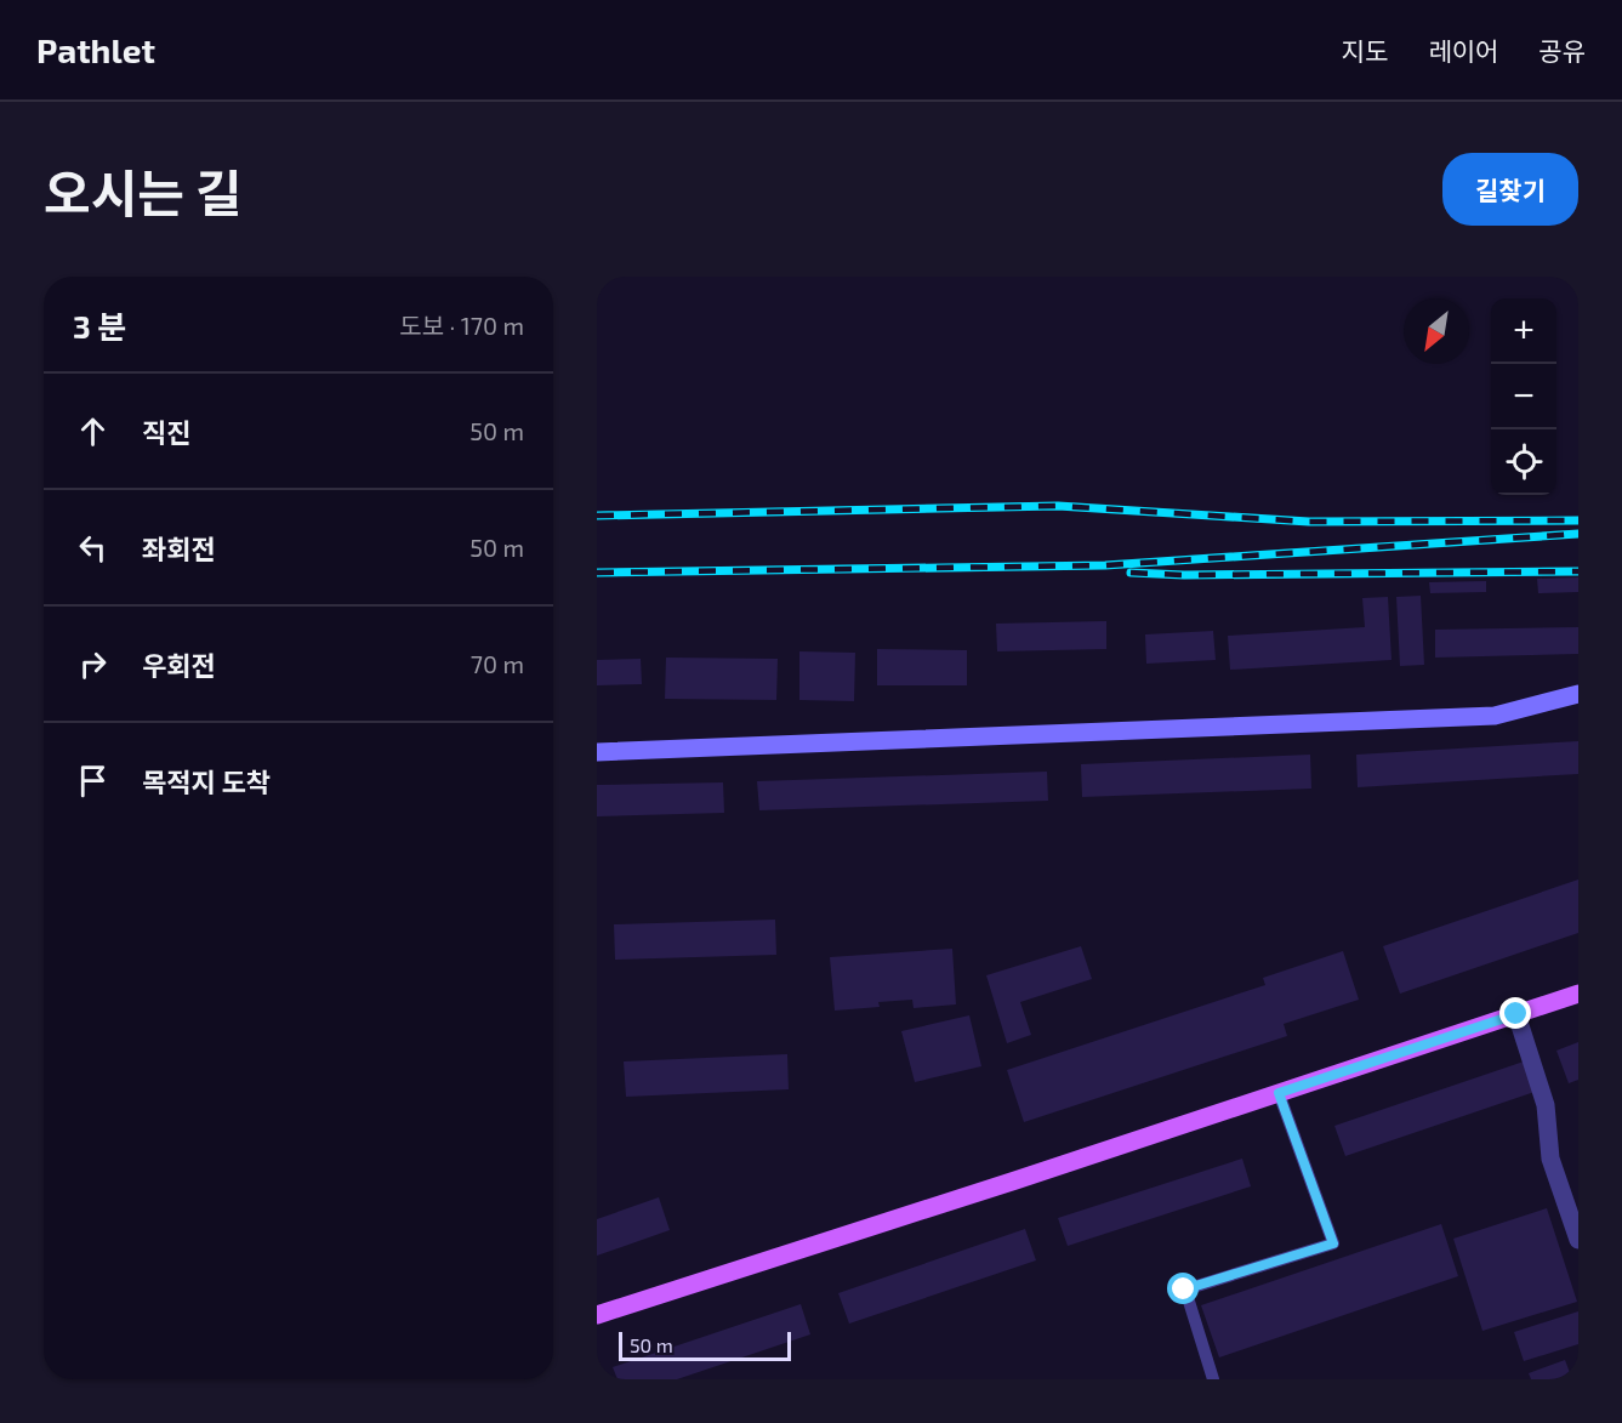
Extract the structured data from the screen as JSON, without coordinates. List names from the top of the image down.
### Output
{
  "scale_bar": "50 m",
  "north": "bottom left",
  "page": {
    "header": "Pathlet",
    "nav": ["지도", "레이어", "공유"],
    "title": "오시는 길",
    "buttons": "길찾기",
    "heading": ["3 분", "도보 · 170 m"],
    "map_buttons": ["+", "−"],
    "list": [
      ["직진", "50 m"],
      ["좌회전", "50 m"],
      ["우회전", "70 m"],
      "목적지 도착"
    ],
    "scale": "50 m"
  }
}
